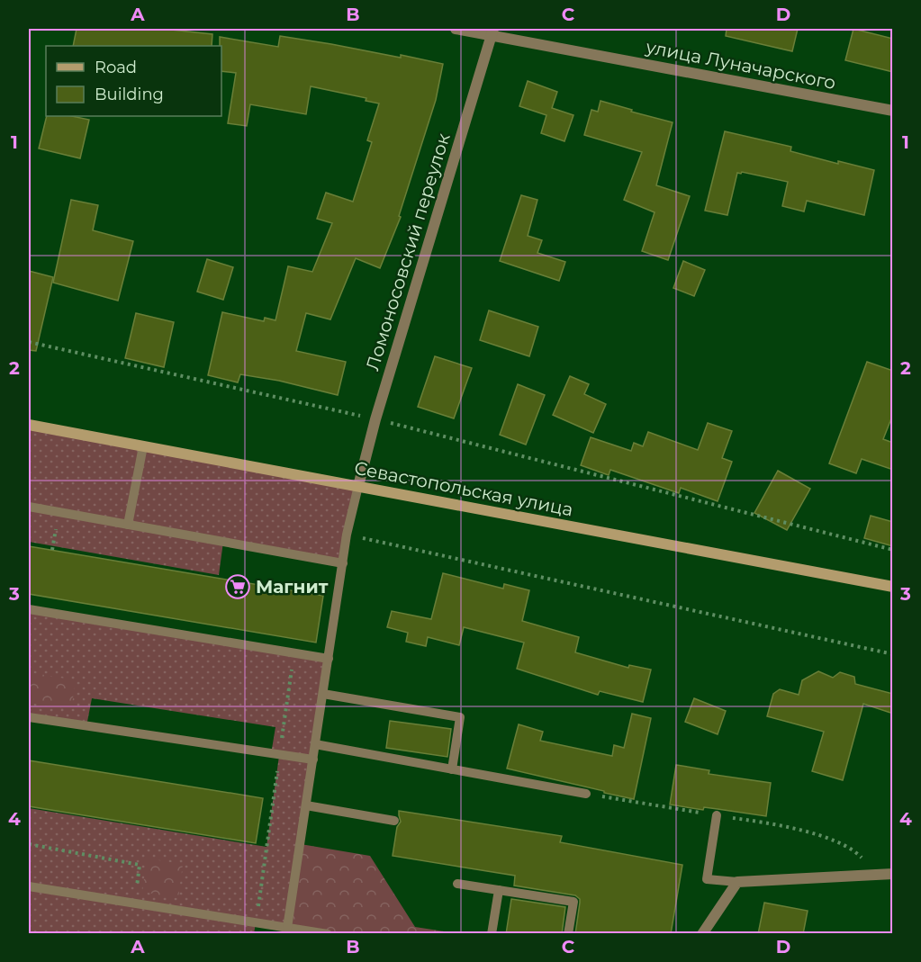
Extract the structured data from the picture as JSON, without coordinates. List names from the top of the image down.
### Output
{
  "streets": {
    "main road": ["Севастопольская улица"],
    "street": ["улица Луначарского", "Ломоносовский переулок"]
  },
  "crossings": [
    ["улица Луначарского", "Ломоносовский переулок"],
    ["Ломоносовский переулок", "Севастопольская улица"]
  ],
  "places": {
    "supermarket": ["Магнит"]
  },
  "legend": ["Road", "Building"],
  "grid": {
    "columns": [
      "A",
      "B",
      "C",
      "D"
    ],
    "rows": [
      "1",
      "2",
      "3",
      "4"
    ]
  }
}
